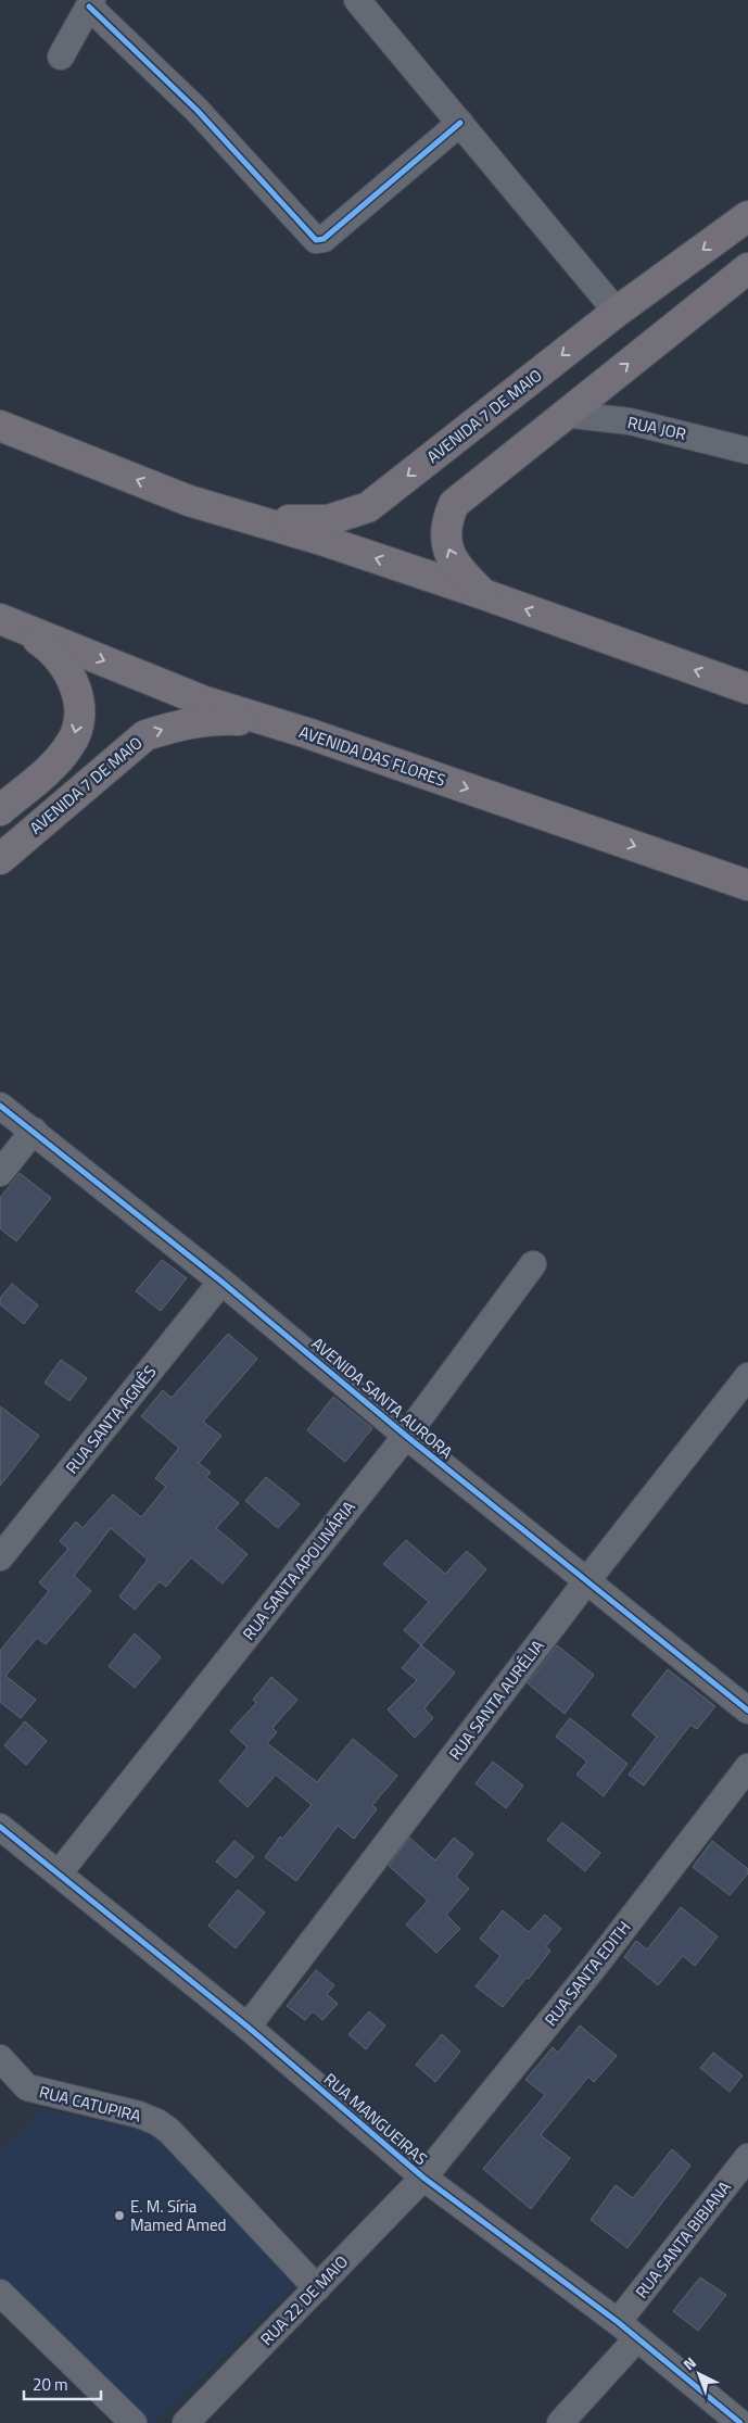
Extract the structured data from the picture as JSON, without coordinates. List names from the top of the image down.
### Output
{
  "streets": {
    "main road": ["AVENIDA 7 DE MAIO", "AVENIDA DAS FLORES"],
    "street": [
      "RUA JOR",
      "AVENIDA SANTA AURORA",
      "RUA SANTA AGNÊS",
      "RUA SANTA APOLINÁRIA",
      "RUA SANTA AURÉLIA",
      "RUA SANTA EDITH",
      "RUA CATUPIRA",
      "RUA MANGUEIRAS",
      "RUA SANTA BIBIANA",
      "RUA 22 DE MAIO"
    ]
  },
  "crossings": [
    ["AVENIDA 7 DE MAIO", "AVENIDA DAS FLORES"],
    ["AVENIDA SANTA AURORA", "RUA SANTA AGNÊS"],
    ["AVENIDA SANTA AURORA", "RUA SANTA APOLINÁRIA"],
    ["AVENIDA SANTA AURORA", "RUA SANTA AURÉLIA"],
    ["RUA SANTA APOLINÁRIA", "RUA MANGUEIRAS"],
    ["RUA SANTA AURÉLIA", "RUA MANGUEIRAS"],
    ["RUA SANTA EDITH", "RUA MANGUEIRAS"],
    ["RUA SANTA EDITH", "RUA 22 DE MAIO"],
    ["RUA CATUPIRA", "RUA 22 DE MAIO"],
    ["RUA MANGUEIRAS", "RUA SANTA BIBIANA"],
    ["RUA MANGUEIRAS", "RUA 22 DE MAIO"]
  ],
  "places": ["E. M. Síria Mamed Amed"],
  "scale_bar": "20 m",
  "north": "top left"
}
